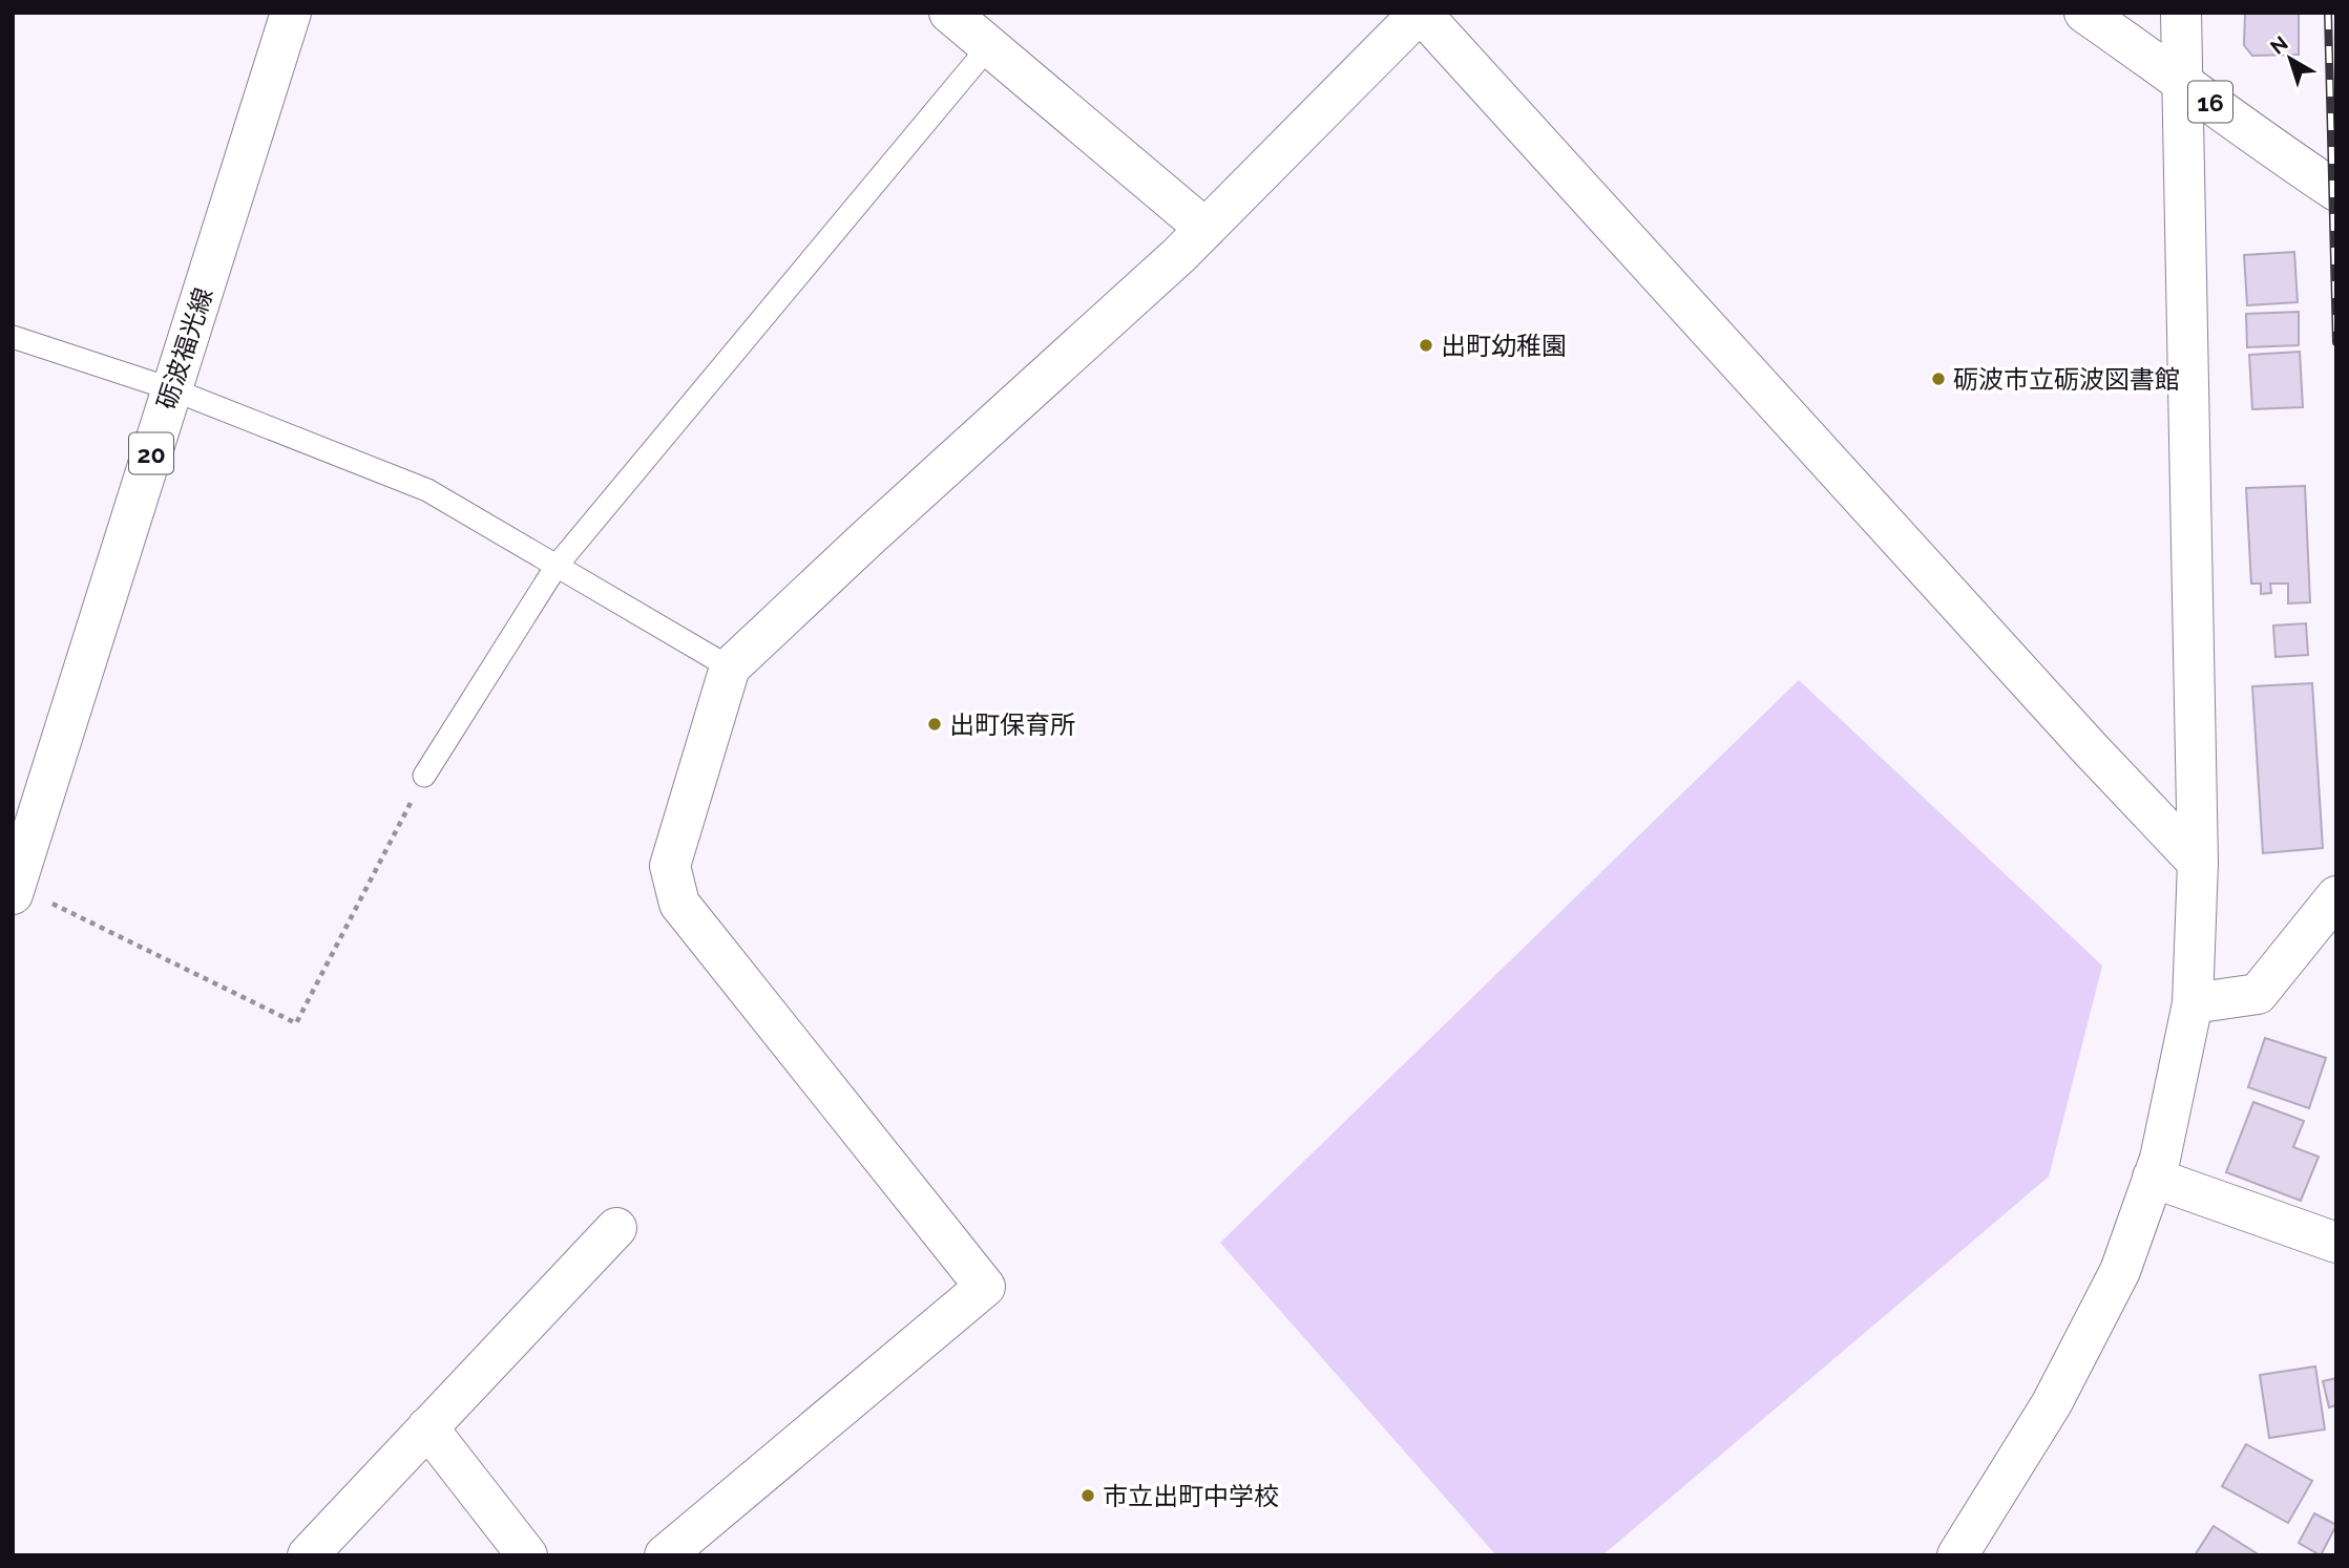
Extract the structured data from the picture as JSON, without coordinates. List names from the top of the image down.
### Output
{
  "streets": {
    "street": ["16", "砺波福光線", "20"]
  },
  "places": [
    "出町幼稚園",
    "砺波市立砺波図書館",
    "出町保育所",
    "市立出町中学校"
  ],
  "north": "top left"
}
